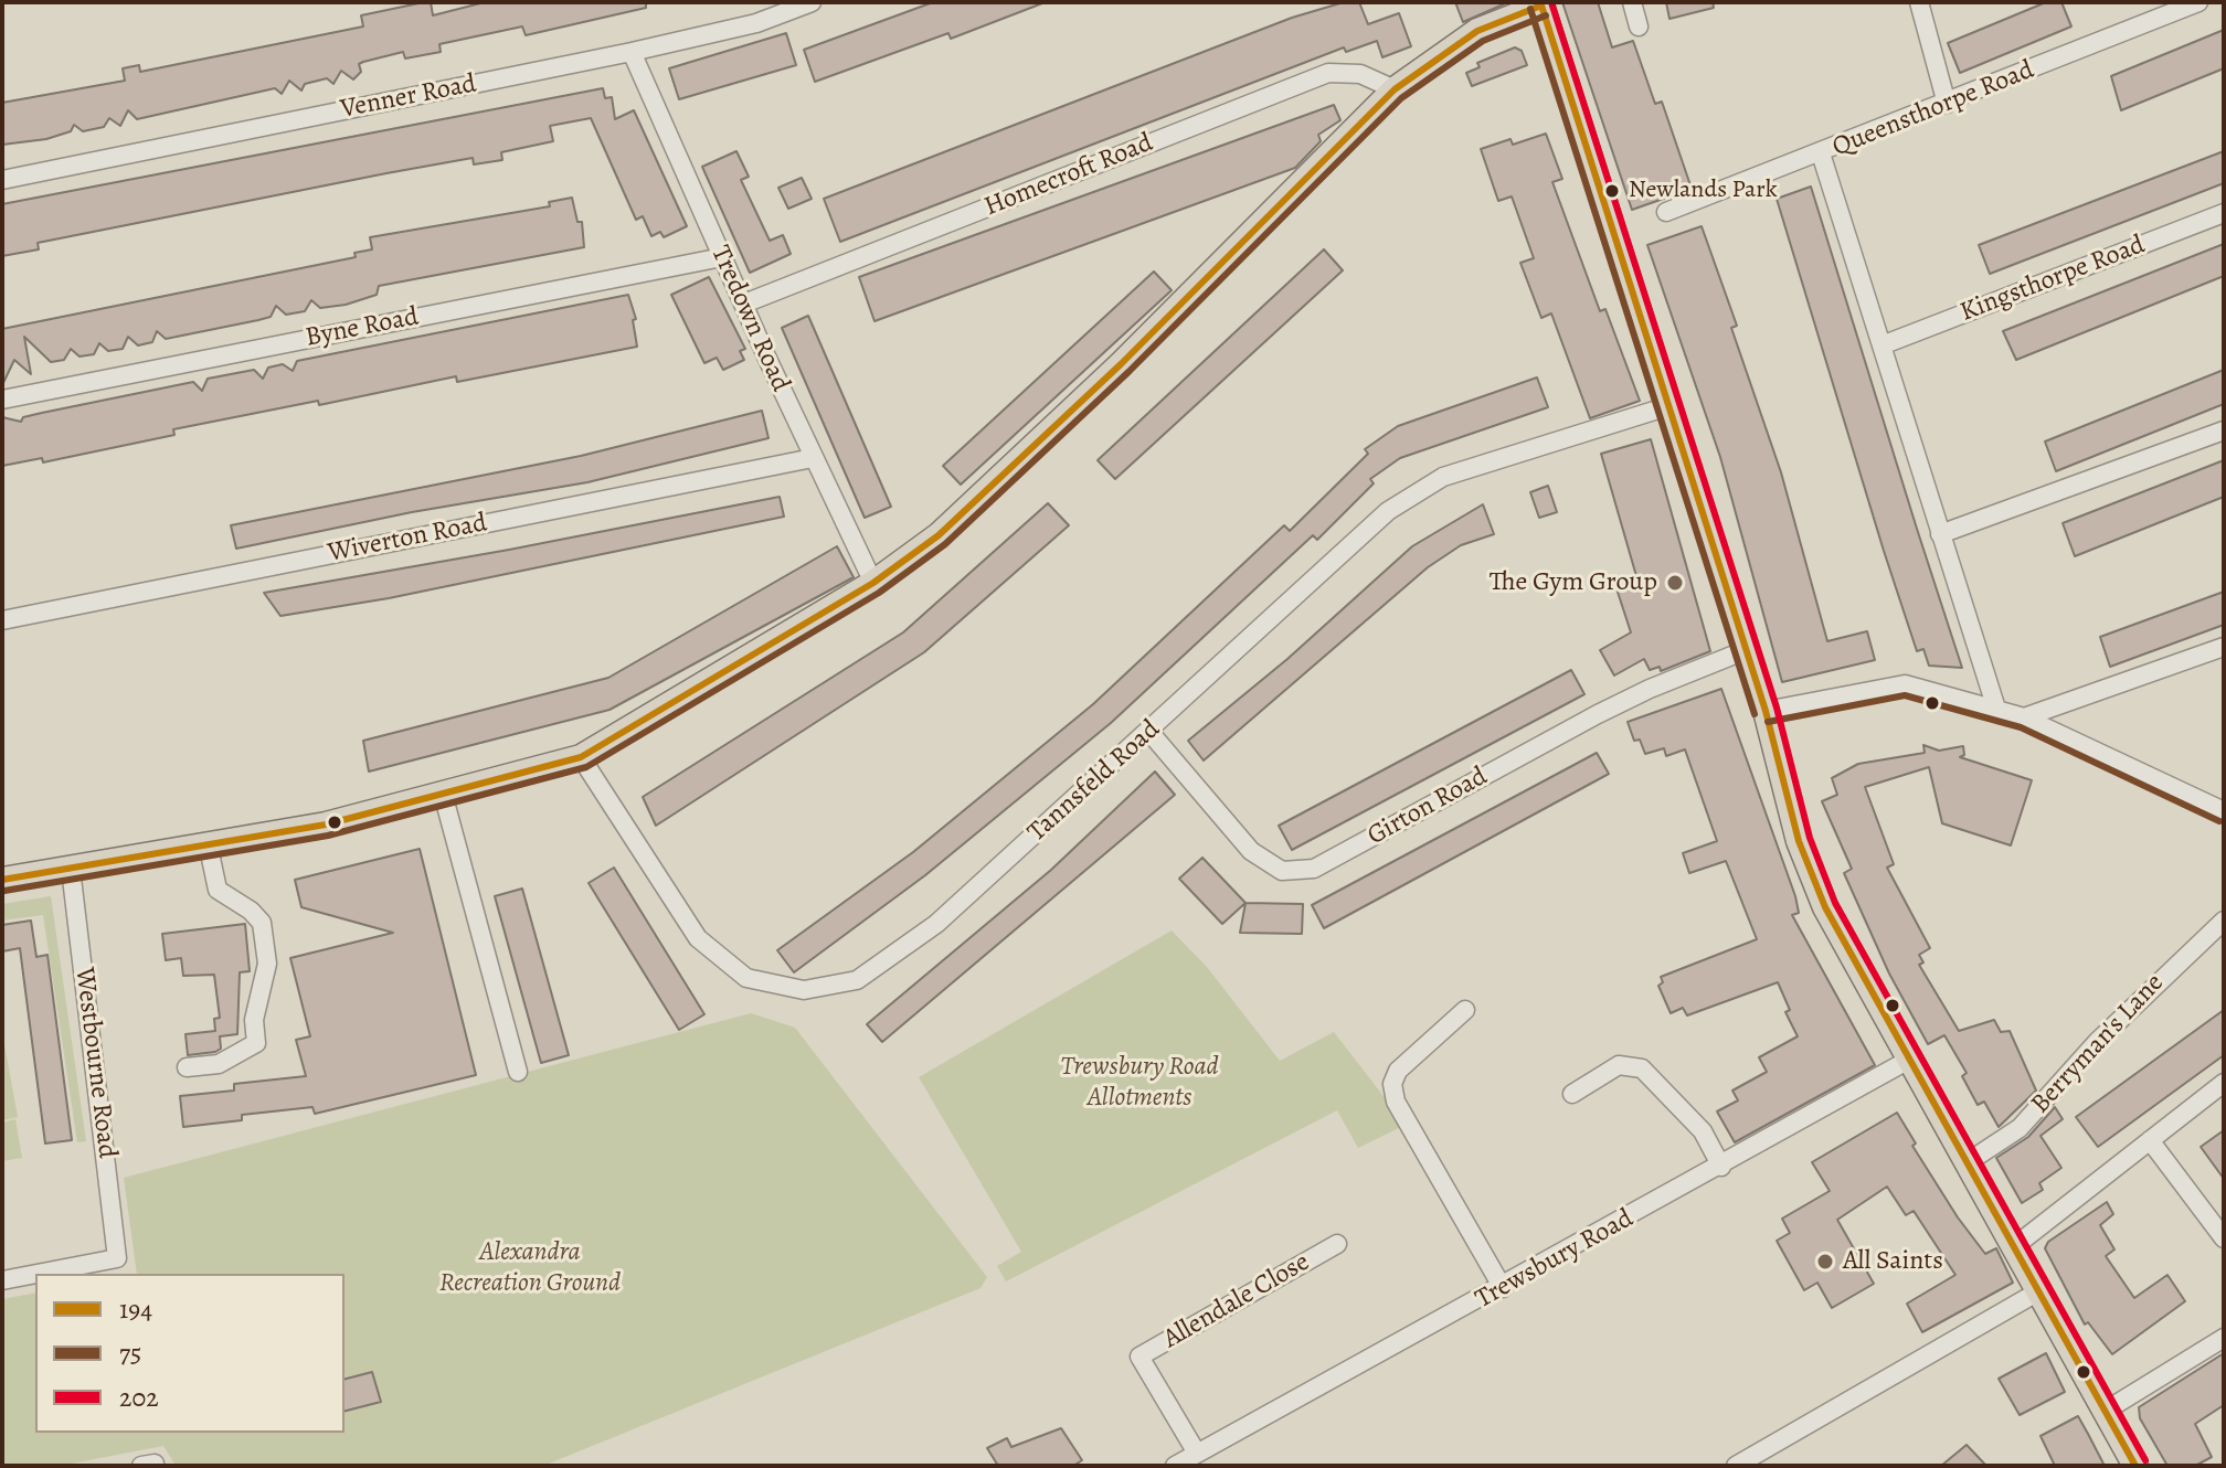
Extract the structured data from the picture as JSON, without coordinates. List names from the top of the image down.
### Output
{
  "streets": {
    "street": [
      "Venner Road",
      "Queensthorpe Road",
      "Homecroft Road",
      "Kingsthorpe Road",
      "Tredown Road",
      "Byne Road",
      "Wiverton Road",
      "Tannsfeld Road",
      "Girton Road",
      "Berryman's Lane",
      "Westbourne Road",
      "Trewsbury Road",
      "Allendale Close"
    ]
  },
  "crossings": [
    ["Venner Road", "Tredown Road"],
    ["Homecroft Road", "Tredown Road"],
    ["Tredown Road", "Byne Road"],
    ["Tredown Road", "Wiverton Road"],
    ["Tannsfeld Road", "Girton Road"],
    ["Trewsbury Road", "Allendale Close"]
  ],
  "parks": ["Trewsbury Road Allotments", "Alexandra Recreation Ground"],
  "places": ["Newlands Park", "The Gym Group", "All Saints"],
  "lines": ["transit line 202", "transit line 194", "transit line 75"],
  "legend": ["194", "75", "202"]
}
